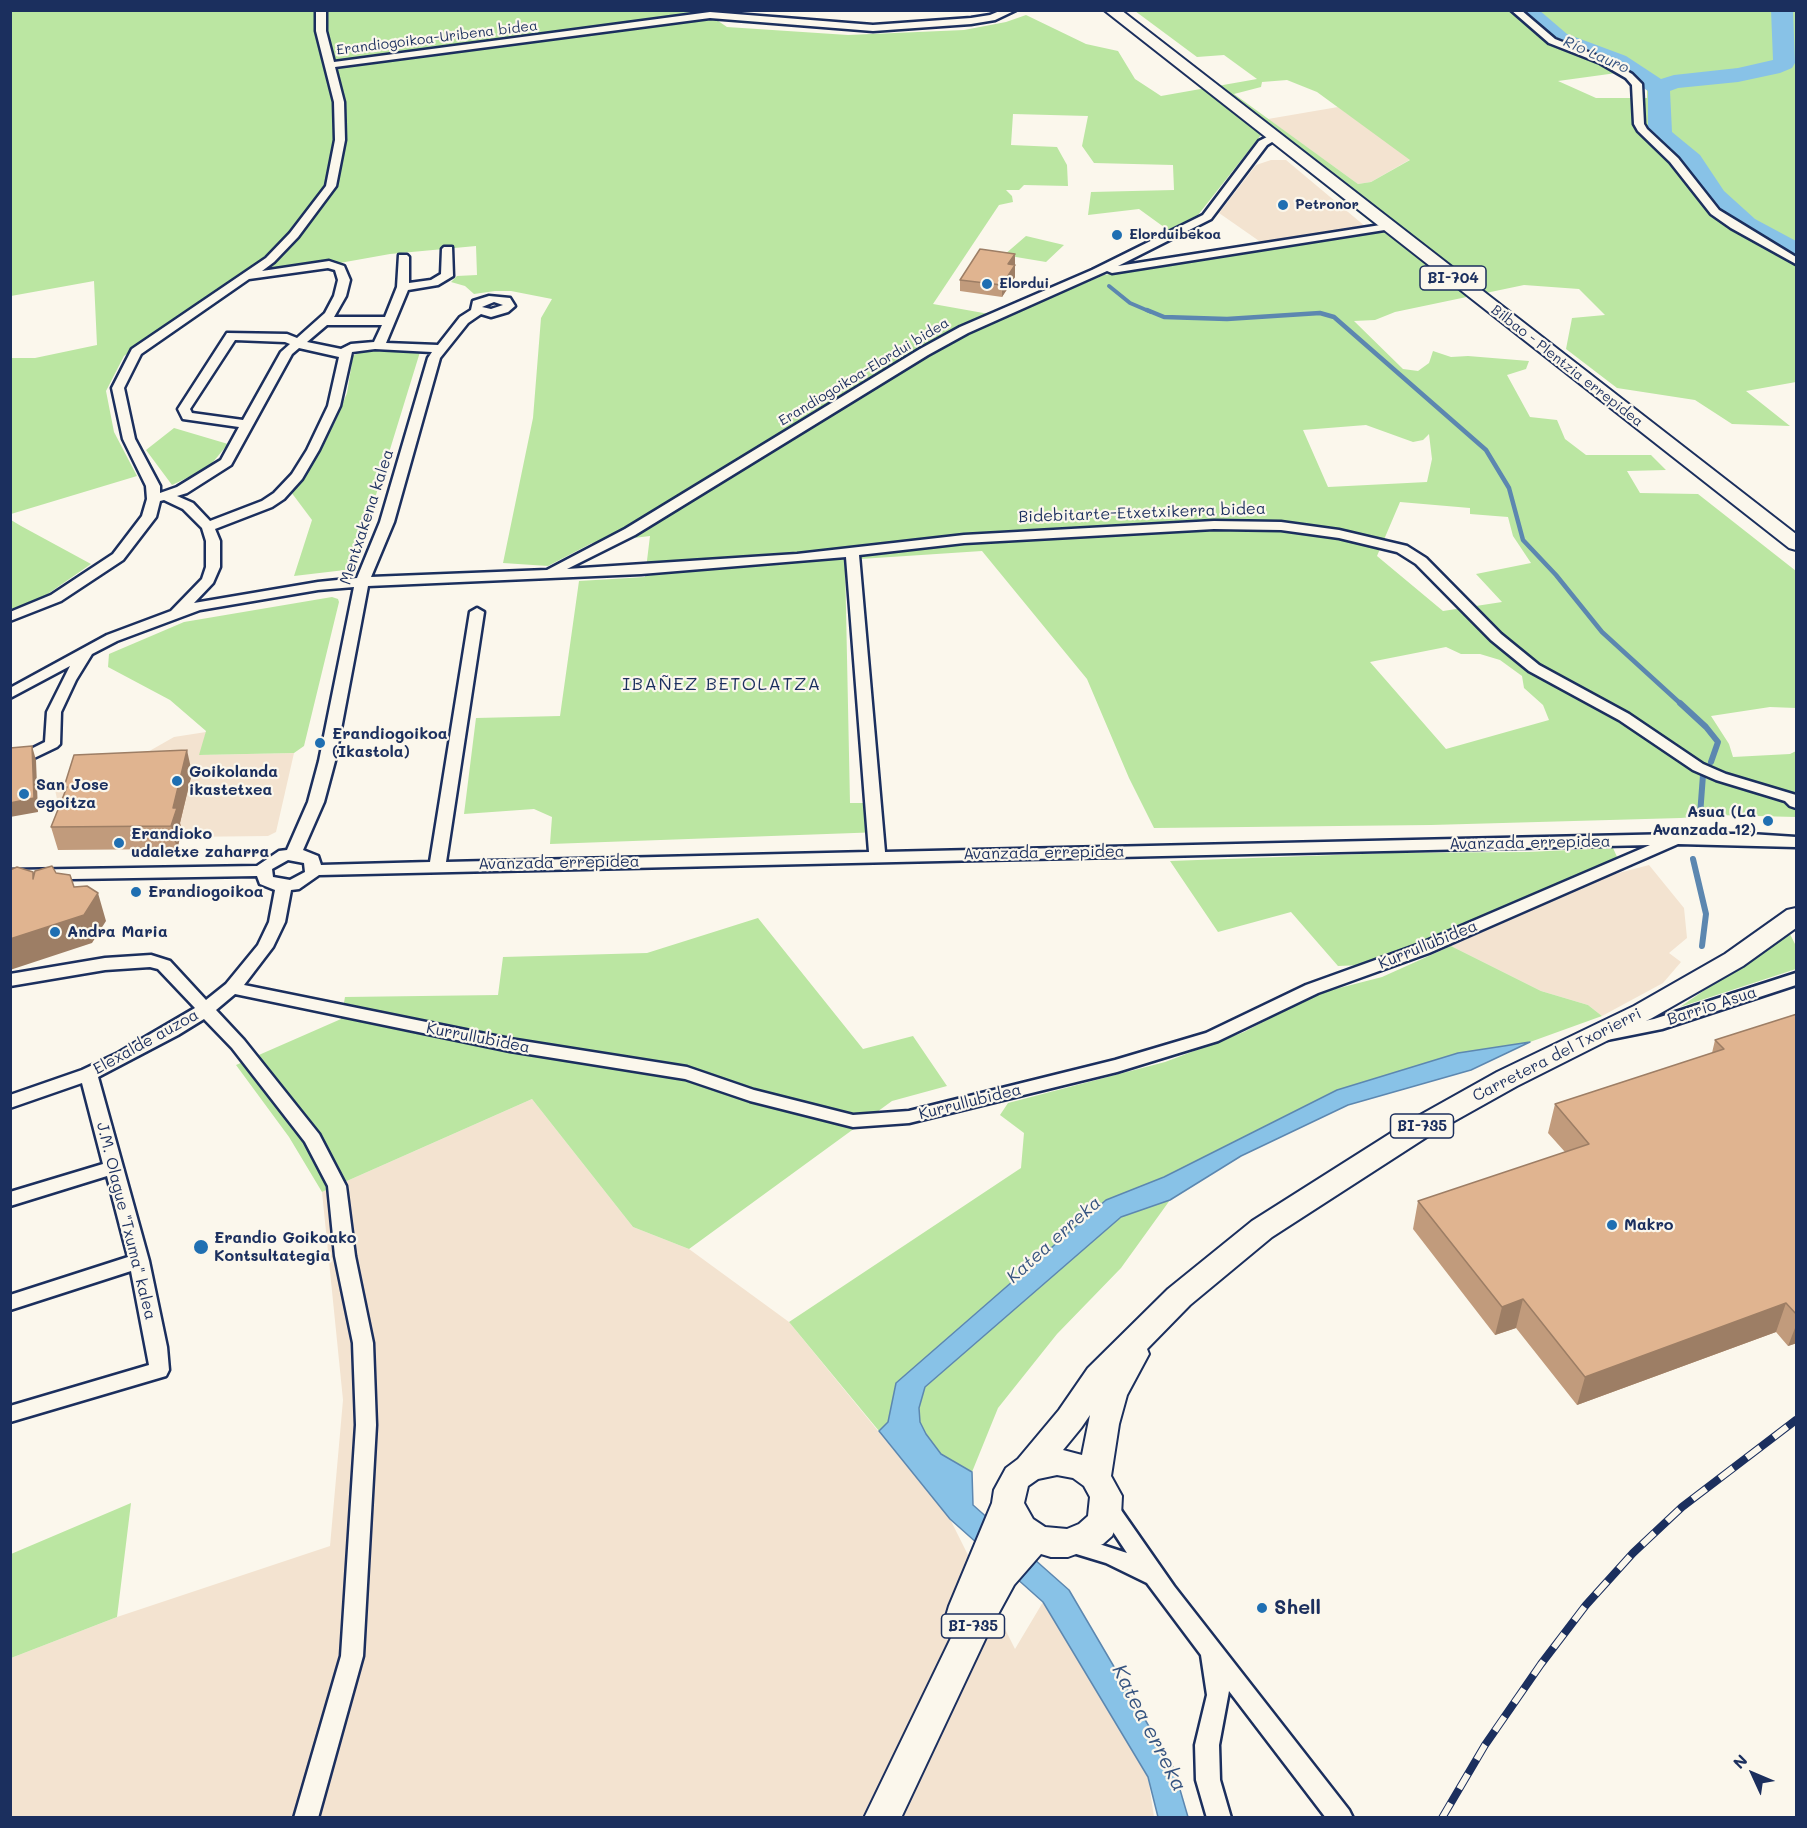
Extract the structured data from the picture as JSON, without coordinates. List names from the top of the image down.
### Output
{
  "streets": {
    "main road": [
      "BI-704",
      "Bilbao - Plentzia errepidea",
      "Carretera del Txorierri",
      "BI-735"
    ],
    "street": [
      "Erandiogoikoa-Uribena bidea",
      "Erandiogoikoa-Elordui bidea",
      "Bidebitarte-Etxetxikerra bidea",
      "Mentxakena kalea",
      "Avanzada errepidea",
      "Kurrullubidea",
      "Barrio Asua",
      "Elexalde auzoa",
      "J.M. Olague \"Txuma\" kalea"
    ]
  },
  "crossings": [
    ["Bilbao - Plentzia errepidea", "Erandiogoikoa-Elordui bidea"],
    ["Erandiogoikoa-Elordui bidea", "Bidebitarte-Etxetxikerra bidea"],
    ["Bidebitarte-Etxetxikerra bidea", "Mentxakena kalea"],
    ["Avanzada errepidea", "Kurrullubidea"],
    ["Kurrullubidea", "Elexalde auzoa"],
    ["Barrio Asua", "Carretera del Txorierri"],
    ["Elexalde auzoa", "J.M. Olague \"Txuma\" kalea"],
    ["Carretera del Txorierri", "BI-735"]
  ],
  "districts": ["IBAÑEZ BETOLATZA"],
  "water": ["Río Lauro", "Katea erreka"],
  "places": [
    "Petronor",
    "Elorduibekoa",
    "Elordui",
    "Erandiogoikoa (Ikastola)",
    "Goikolanda ikastetxea",
    "San Jose egoitza",
    "Asua (La Avanzada 12)",
    "Erandioko udaletxe zaharra",
    "Erandiogoikoa",
    "Andra Maria",
    "Makro",
    "Erandio Goikoako Kontsultategia",
    "Shell"
  ],
  "north": "top left"
}
